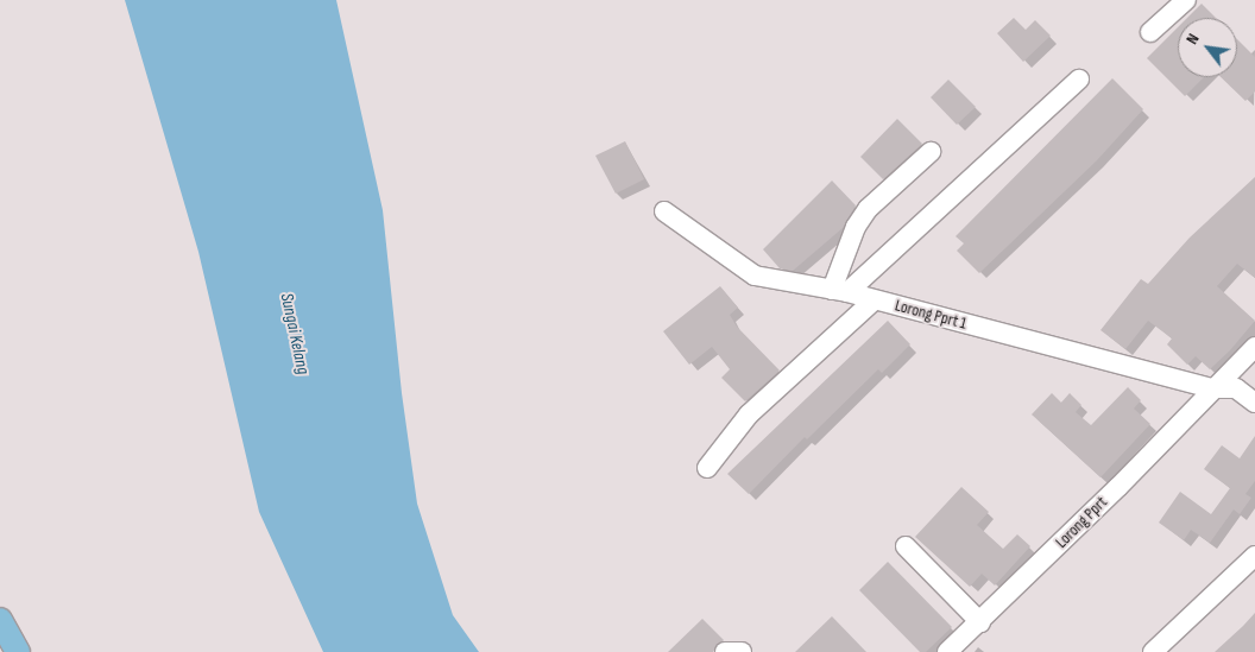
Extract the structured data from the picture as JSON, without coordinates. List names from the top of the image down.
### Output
{
  "streets": {
    "street": ["Lorong Pprt 1", "Lorong Pprt"]
  },
  "crossings": [
    ["Lorong Pprt 1", "Lorong Pprt"]
  ],
  "water": ["Sungai Kelang"],
  "north": "top left"
}
